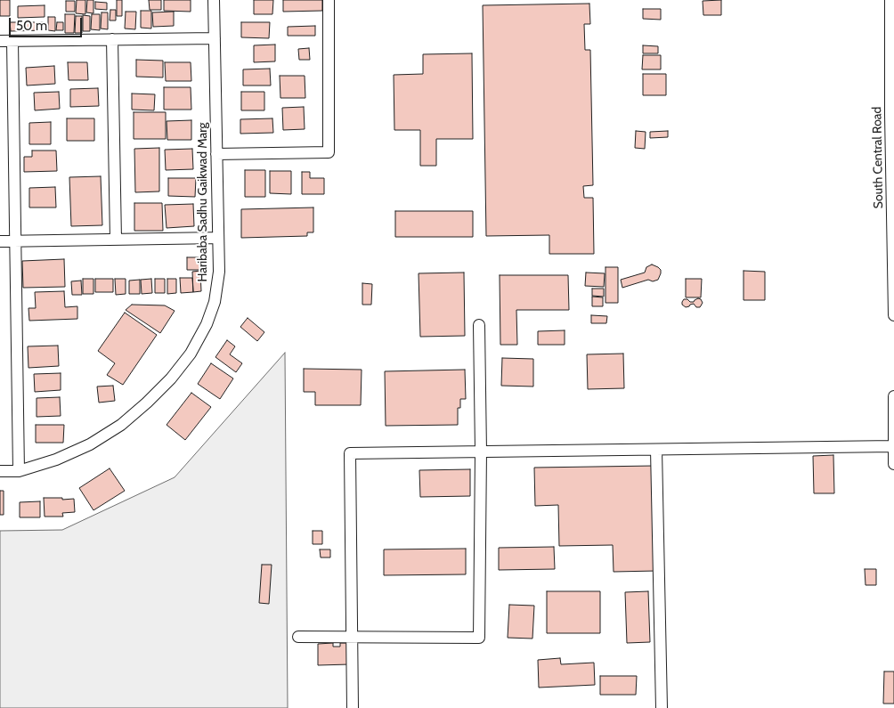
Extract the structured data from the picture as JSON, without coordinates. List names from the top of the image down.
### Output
{
  "streets": {
    "street": ["South Central Road", "Haribaba Sadhu Gaikwad Marg"]
  },
  "scale_bar": "50 m"
}
